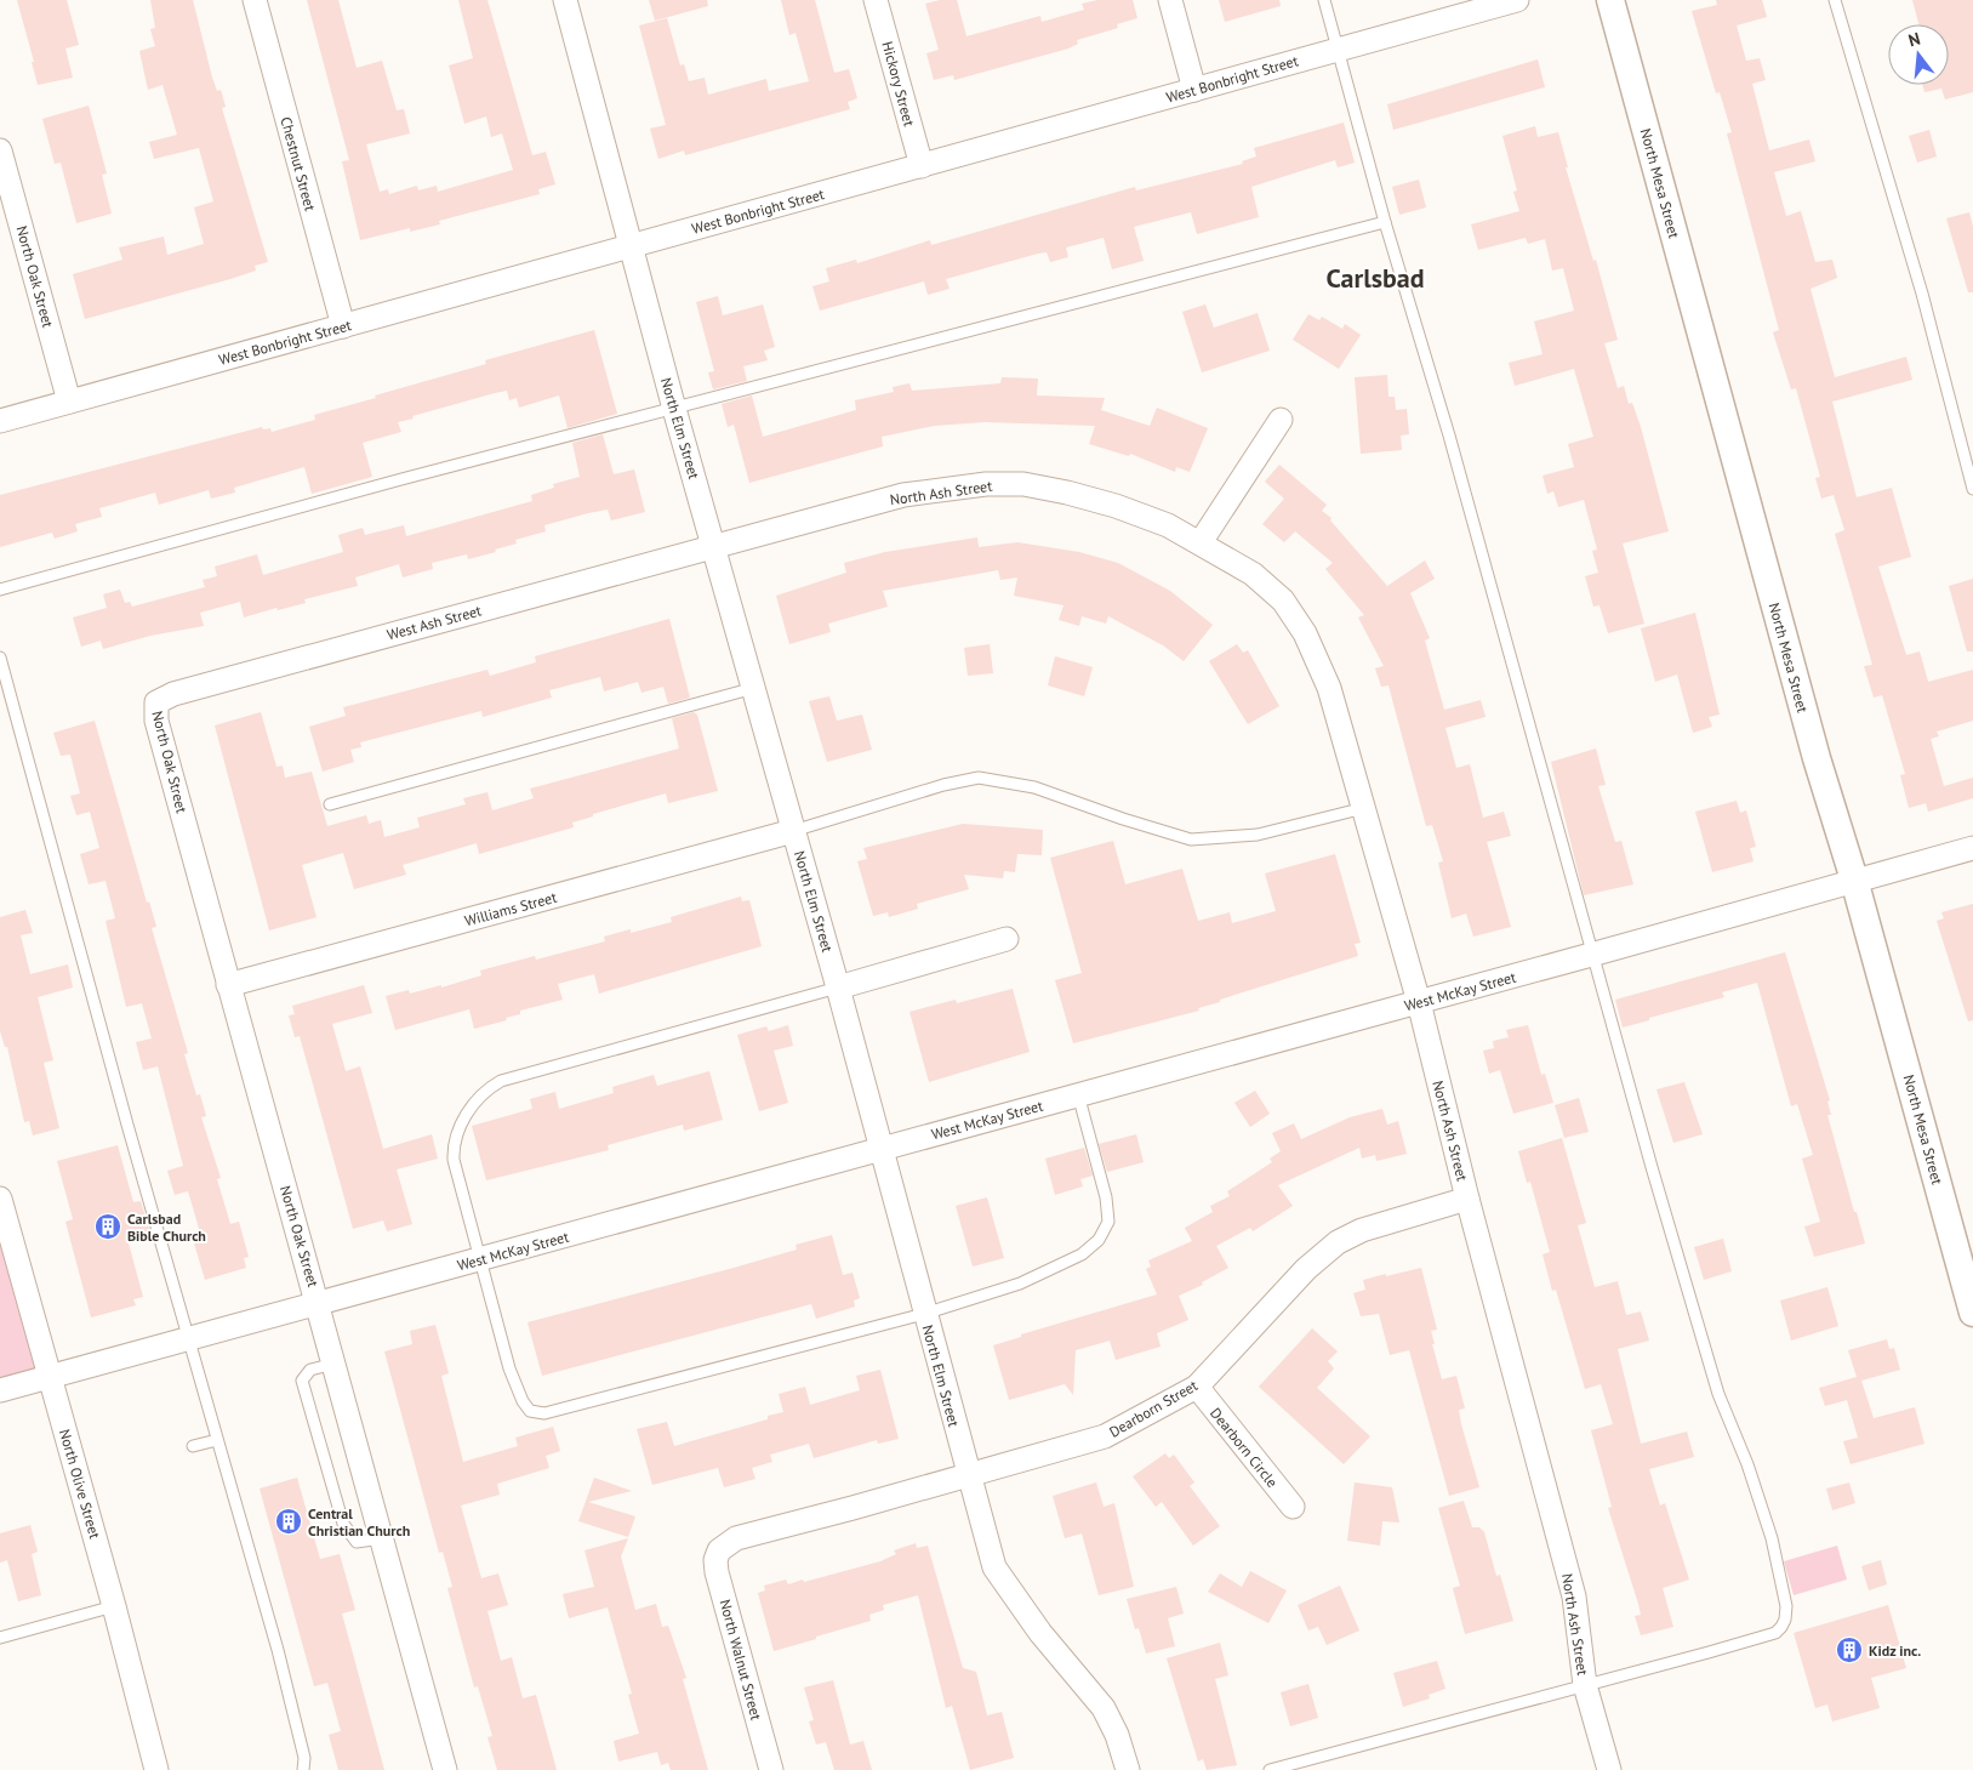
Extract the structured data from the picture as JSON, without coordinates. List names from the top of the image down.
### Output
{
  "streets": {
    "street": [
      "West Bonbright Street",
      "Hickory Street",
      "Chestnut Street",
      "North Mesa Street",
      "North Oak Street",
      "North Elm Street",
      "North Ash Street",
      "West Ash Street",
      "Williams Street",
      "West McKay Street",
      "Dearborn Street",
      "Dearborn Circle",
      "North Olive Street",
      "North Walnut Street"
    ]
  },
  "crossings": [
    ["West Bonbright Street", "Hickory Street"],
    ["West Bonbright Street", "Chestnut Street"],
    ["West Bonbright Street", "North Oak Street"],
    ["West Bonbright Street", "North Elm Street"],
    ["North Mesa Street", "West McKay Street"],
    ["North Oak Street", "West Ash Street"],
    ["North Oak Street", "Williams Street"],
    ["North Oak Street", "West McKay Street"],
    ["North Elm Street", "North Ash Street"],
    ["North Elm Street", "West Ash Street"],
    ["North Elm Street", "Williams Street"],
    ["North Elm Street", "West McKay Street"],
    ["North Elm Street", "Dearborn Street"],
    ["North Ash Street", "West Ash Street"],
    ["North Ash Street", "West McKay Street"],
    ["North Ash Street", "Dearborn Street"],
    ["West McKay Street", "North Olive Street"],
    ["Dearborn Street", "Dearborn Circle"],
    ["Dearborn Street", "North Walnut Street"]
  ],
  "districts": ["Carlsbad"],
  "places": {
    "building": ["Carlsbad Bible Church", "Central Christian Church", "Kidz inc."]
  },
  "north": "top"
}
